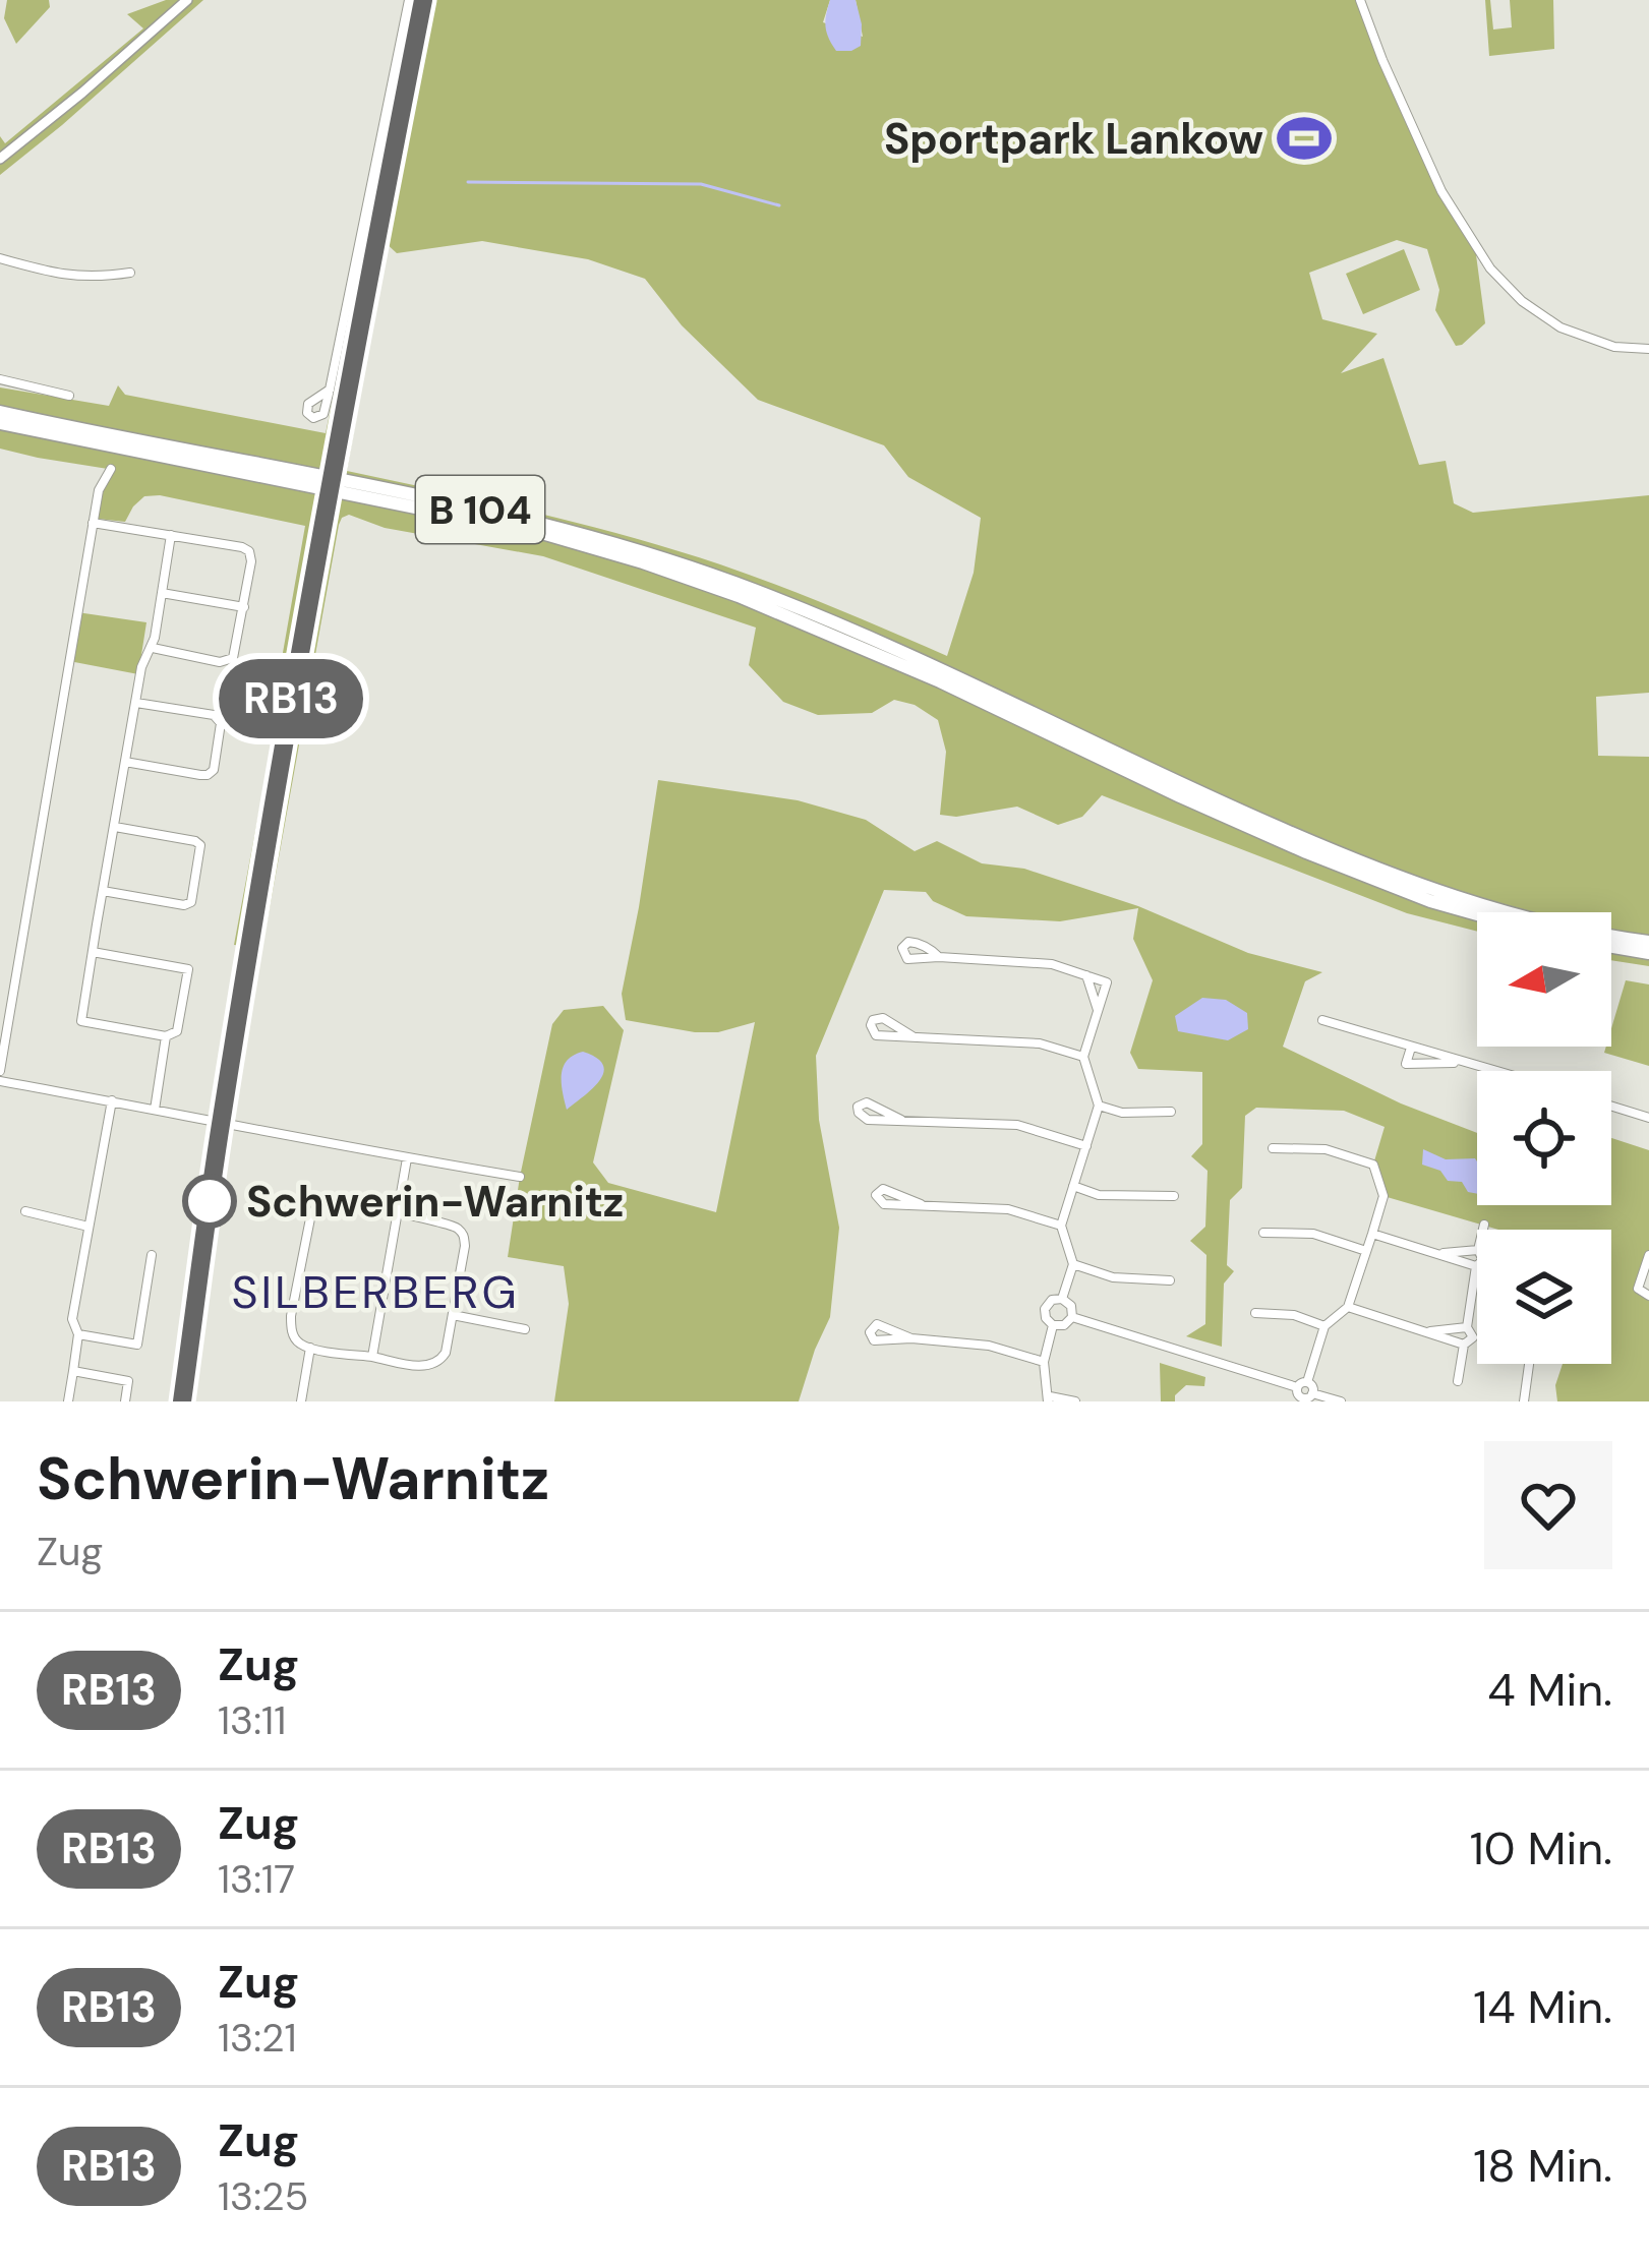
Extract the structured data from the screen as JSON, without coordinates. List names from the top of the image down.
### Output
{
  "streets": {
    "highway": ["B 104"]
  },
  "districts": ["SILBERBERG"],
  "places": {
    "sports": ["Sportpark Lankow"],
    "other": ["Schwerin-Warnitz"]
  },
  "north": "left",
  "page": {
    "on_map": "RB13",
    "heading": ["Schwerin-Warnitz", "Zug"],
    "list": [
      {
        "mark": "RB13",
        "name": "Zug",
        "note": "13:11",
        "value": "4 Min."
      },
      {
        "mark": "RB13",
        "name": "Zug",
        "note": "13:17",
        "value": "10 Min."
      },
      {
        "mark": "RB13",
        "name": "Zug",
        "note": "13:21",
        "value": "14 Min."
      },
      {
        "mark": "RB13",
        "name": "Zug",
        "note": "13:25",
        "value": "18 Min."
      }
    ]
  }
}
